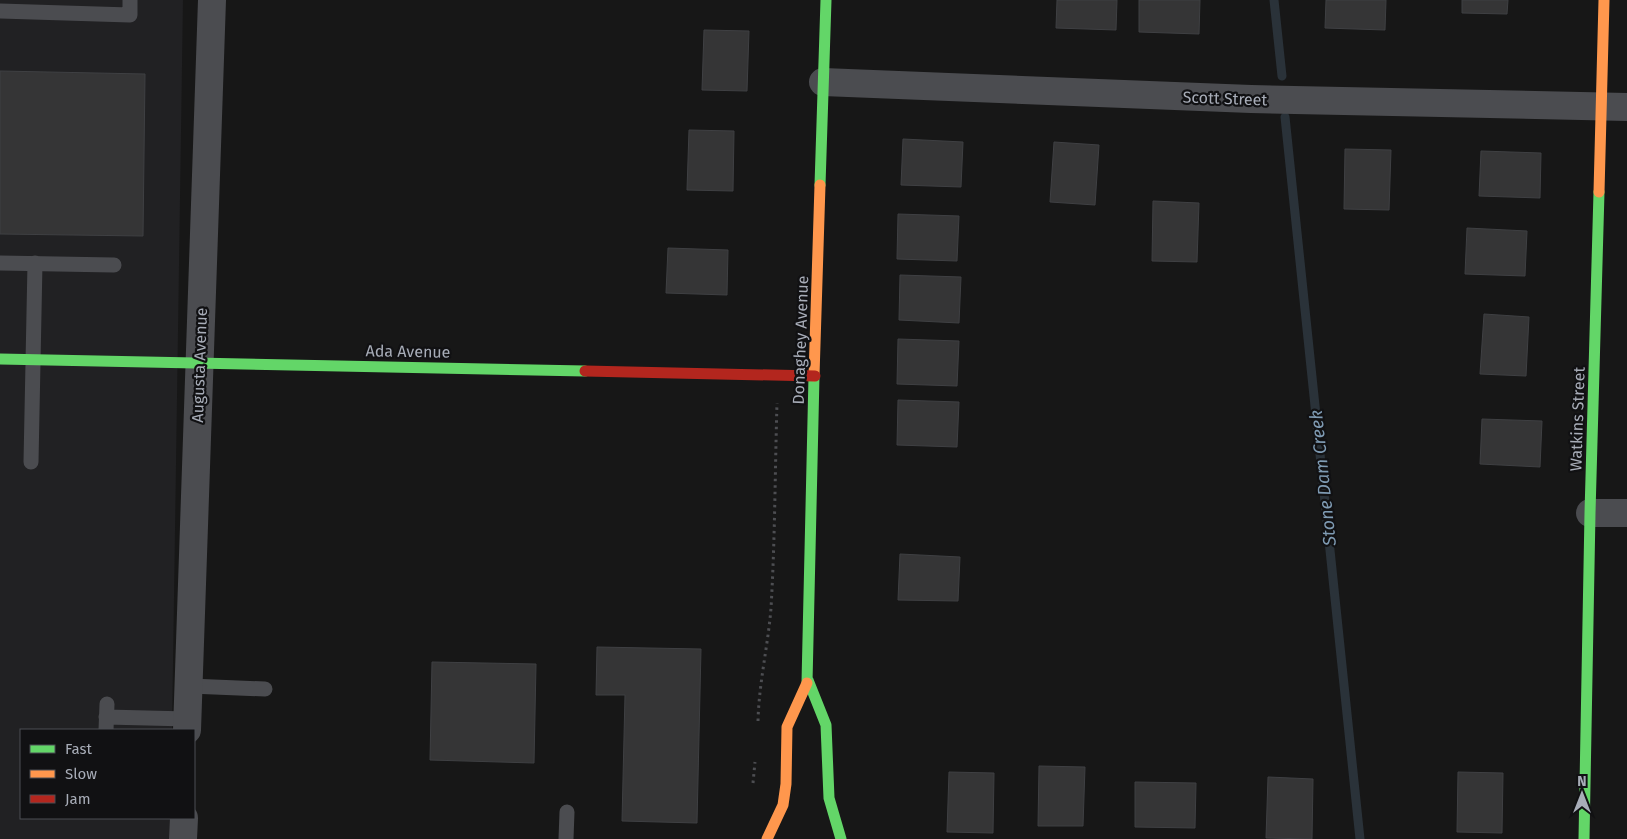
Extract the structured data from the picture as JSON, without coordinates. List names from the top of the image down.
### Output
{
  "streets": {
    "street": [
      "Scott Street",
      "Donaghey Avenue",
      "Ada Avenue",
      "Augusta Avenue",
      "Watkins Street"
    ]
  },
  "crossings": [
    ["Scott Street", "Donaghey Avenue"],
    ["Scott Street", "Watkins Street"],
    ["Donaghey Avenue", "Ada Avenue"],
    ["Ada Avenue", "Augusta Avenue"]
  ],
  "water": ["Stone Dam Creek"],
  "legend": ["Fast", "Slow", "Jam"],
  "north": "top"
}
